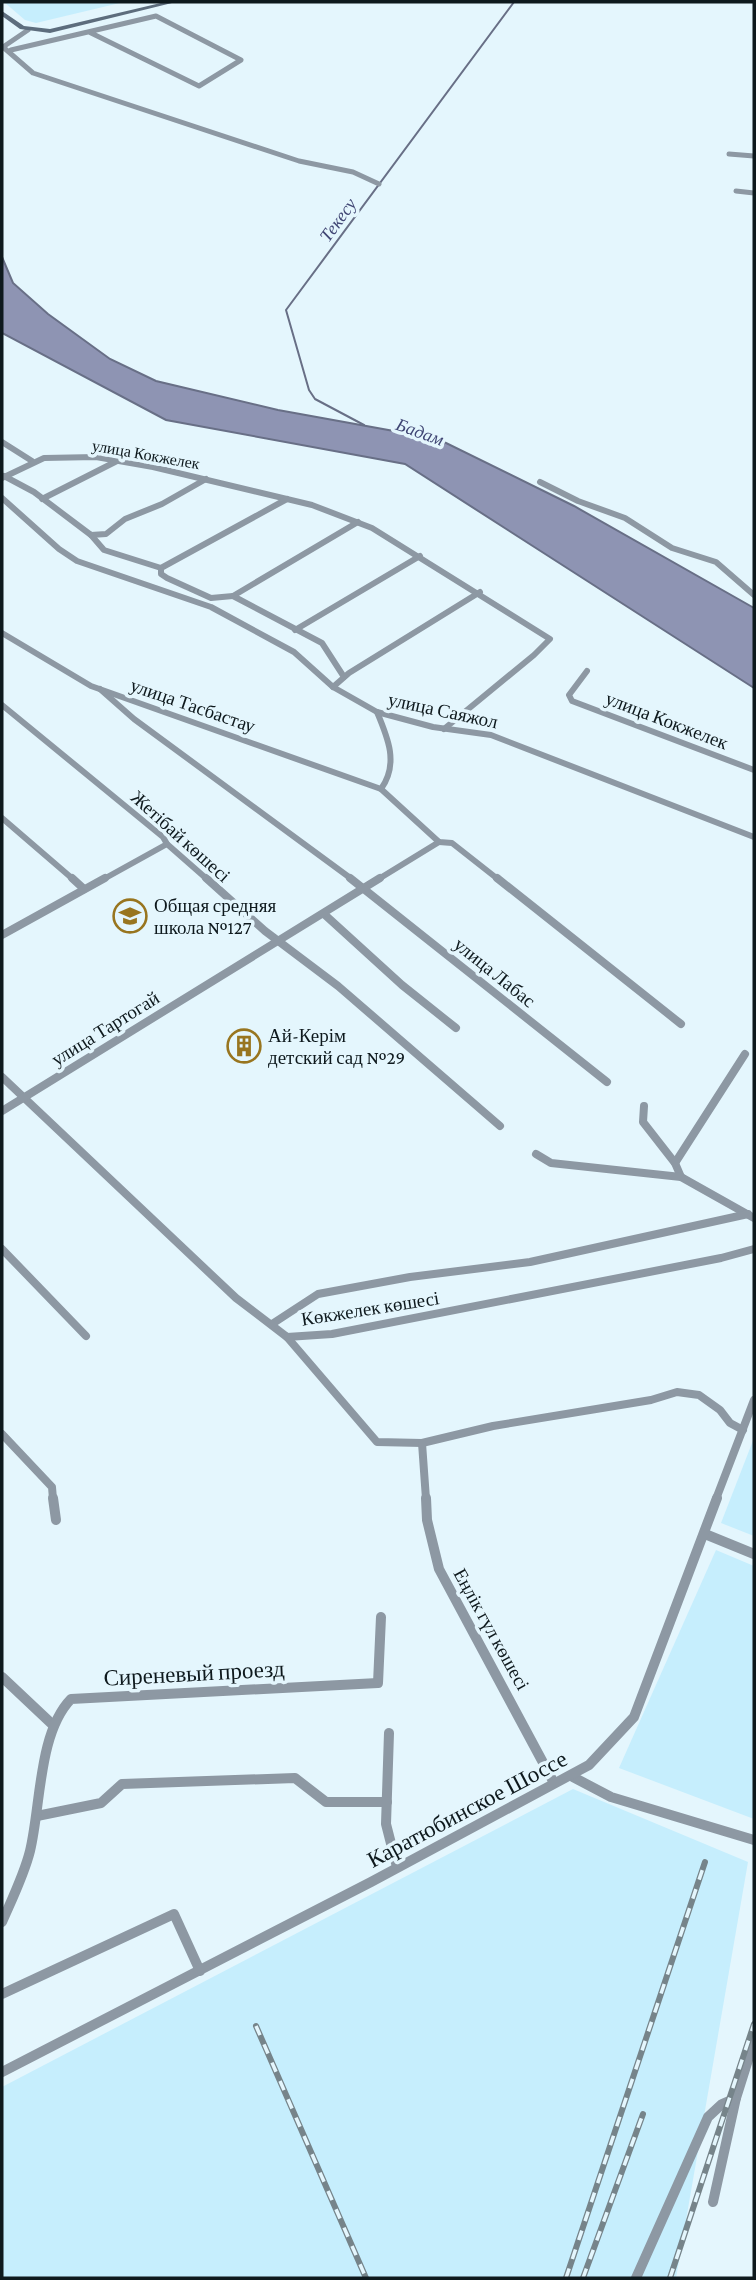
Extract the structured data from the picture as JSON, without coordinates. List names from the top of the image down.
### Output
{
  "streets": {
    "street": [
      "улица Кокжелек",
      "улица Тасбастау",
      "улица Саяжол",
      "Жетібай көшесі",
      "улица Лабас",
      "улица Тартогай",
      "Көкжелек көшесі",
      "Еңлік гүл көшесі",
      "Сиреневый проезд",
      "Каратюбинское Шоссе"
    ]
  },
  "crossings": [
    ["улица Кокжелек", "улица Саяжол"],
    ["улица Тасбастау", "улица Лабас"],
    ["улица Тасбастау", "улица Тартогай"],
    ["Жетібай көшесі", "улица Тартогай"],
    ["улица Лабас", "улица Тартогай"],
    ["улица Тартогай", "Көкжелек көшесі"],
    ["Еңлік гүл көшесі", "Каратюбинское Шоссе"]
  ],
  "water": ["Текесу", "Бадам"],
  "places": {
    "school or university": ["Общая средняя школа №127"],
    "building": ["Ай-Керім детский сад №29"]
  }
}
